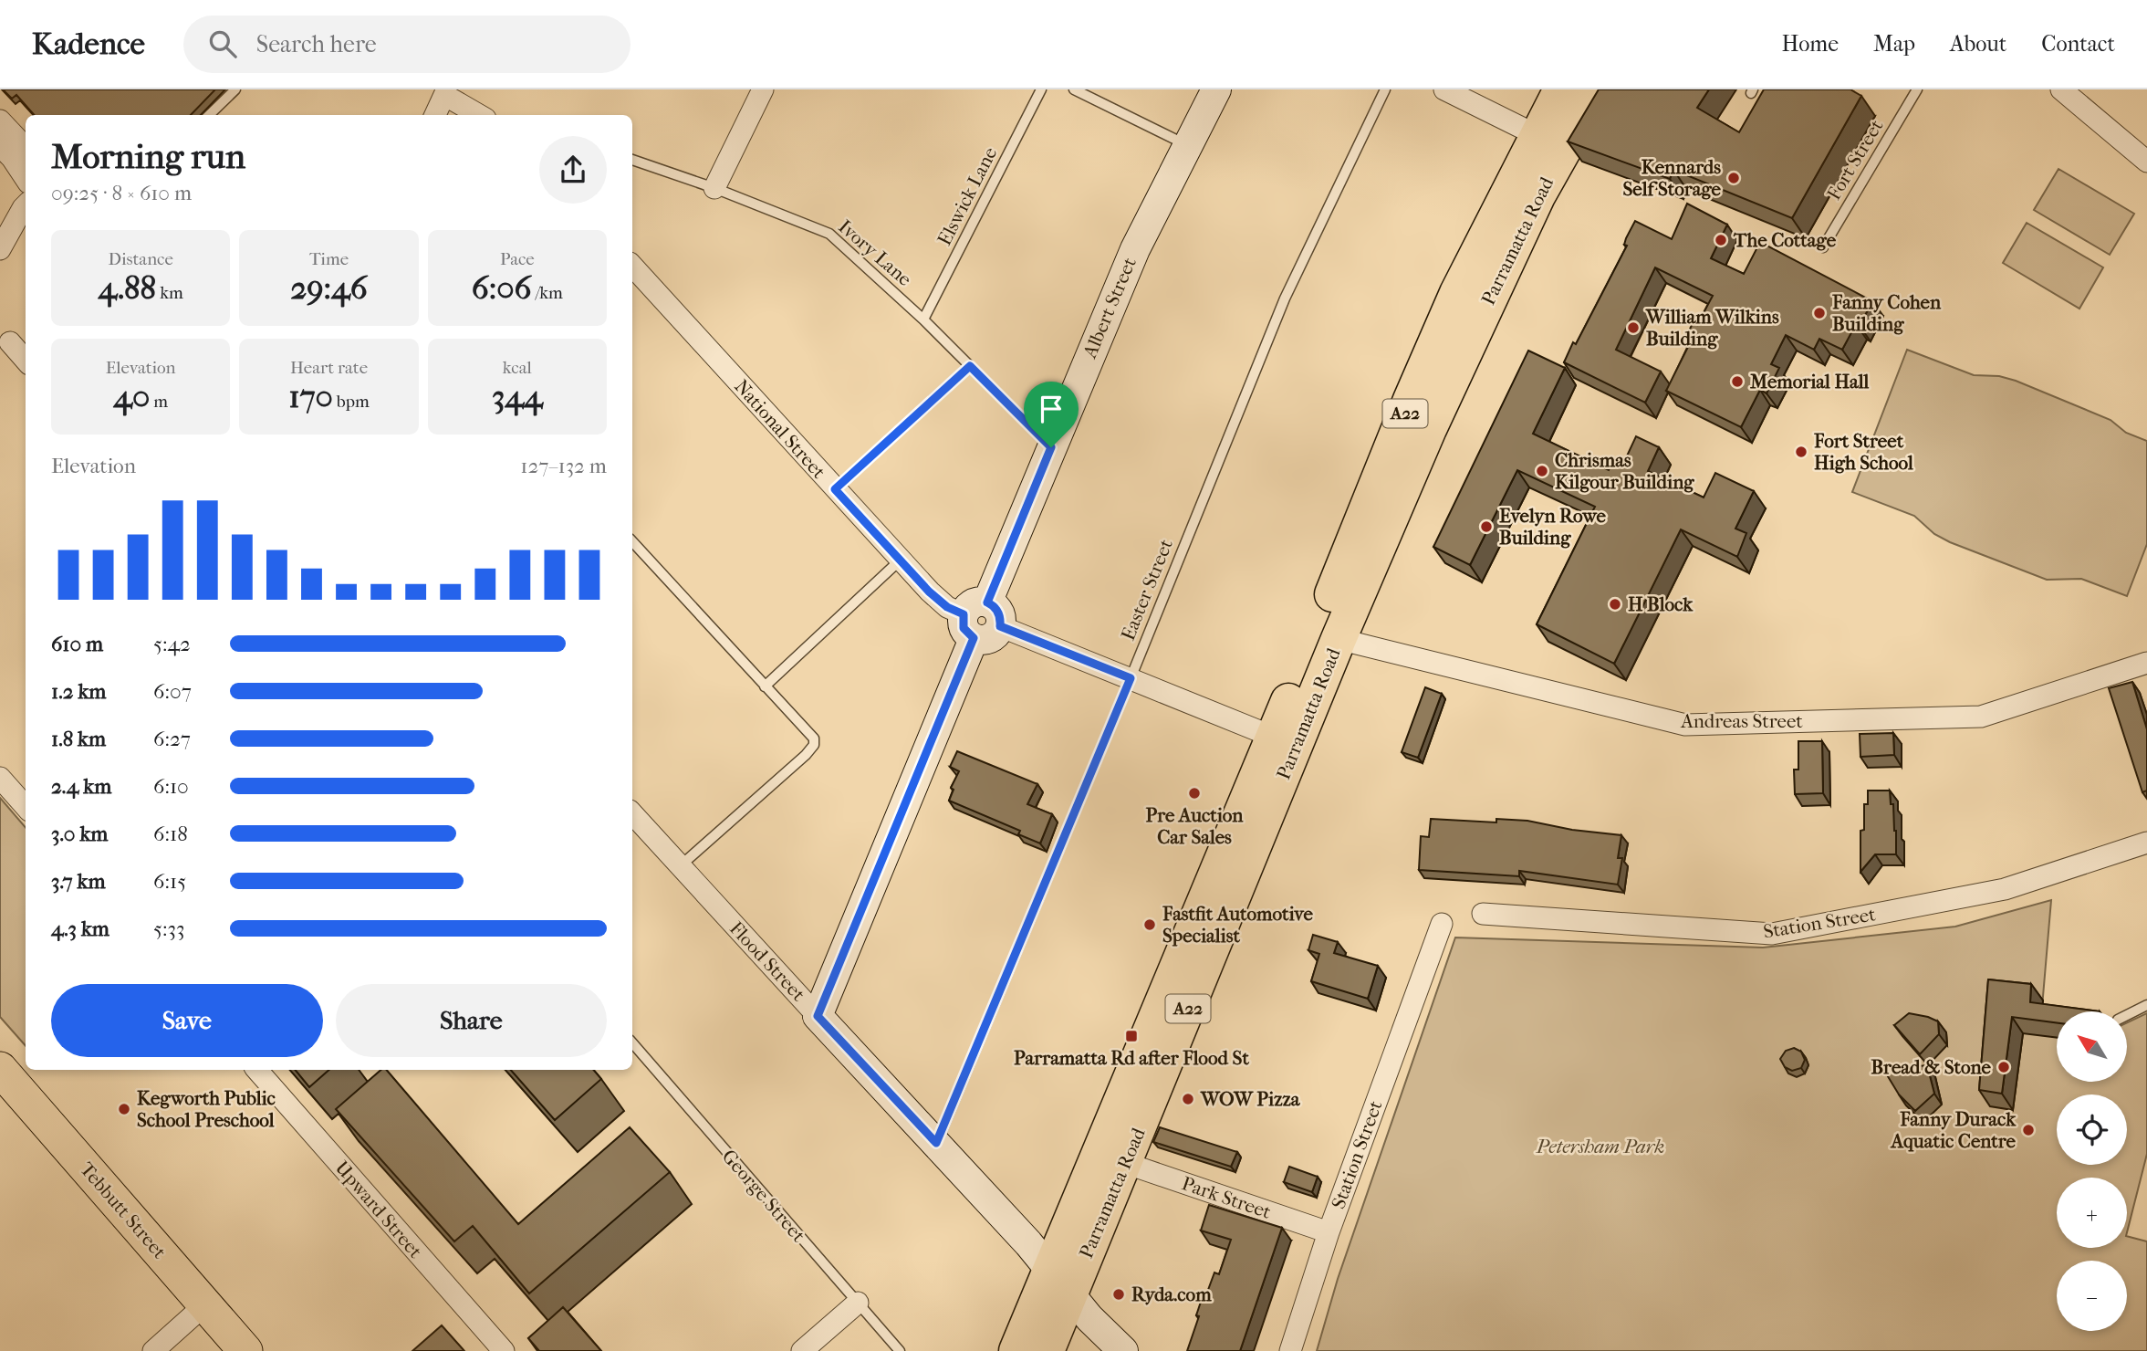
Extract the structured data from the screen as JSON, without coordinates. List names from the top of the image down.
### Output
{
  "streets": {
    "highway": ["Parramatta Road", "A22"],
    "main road": ["Tebbutt Street"],
    "street": [
      "Albert Street",
      "National Street",
      "Andreas Street",
      "Station Street",
      "Flood Street",
      "Park Street",
      "Upward Street"
    ],
    "lane": [
      "Fort Street",
      "Elswick Lane",
      "Ivory Lane",
      "Easter Street",
      "George Street"
    ]
  },
  "crossings": [
    ["Elswick Lane", "Ivory Lane"],
    ["Parramatta Road", "National Street"],
    ["Parramatta Road", "Andreas Street"],
    ["Parramatta Road", "Flood Street"],
    ["Parramatta Road", "Park Street"],
    ["Ivory Lane", "Albert Street"],
    ["Albert Street", "National Street"],
    ["Albert Street", "Flood Street"],
    ["National Street", "Easter Street"],
    ["Easter Street", "Flood Street"],
    ["Station Street", "Park Street"]
  ],
  "parks": ["Petersham Park"],
  "places": {
    "other": [
      "Kennards Self Storage",
      "The Cottage",
      "Fanny Cohen Building",
      "William Wilkins Building",
      "Memorial Hall",
      "Fort Street High School",
      "Chrismas Kilgour Building",
      "Evelyn Rowe Building",
      "H Block",
      "Pre Auction Car Sales",
      "Fastfit Automotive Specialist",
      "Bread & Stone",
      "WOW Pizza",
      "Kegworth Public School Preschool",
      "Fanny Durack Aquatic Centre",
      "Ryda.com"
    ],
    "transit": ["Parramatta Rd after Flood St"]
  },
  "north": "top left",
  "page": {
    "header": "Kadence",
    "search": "Search here",
    "nav": [
      "Home",
      "Map",
      "About",
      "Contact"
    ],
    "heading": ["Morning run", "09:25 · 8 × 610 m"],
    "stats": [
      ["Distance", "4.88 km"],
      ["Time", "29:46"],
      ["Pace", "6:06 /km"],
      ["Elevation", "40 m"],
      ["Heart rate", "170 bpm"],
      ["kcal", "344"]
    ],
    "chart": ["Elevation", "127–132 m"],
    "list": [
      {
        "name": "610 m",
        "note": "5:42"
      },
      {
        "name": "1.2 km",
        "note": "6:07"
      },
      {
        "name": "1.8 km",
        "note": "6:27"
      },
      {
        "name": "2.4 km",
        "note": "6:10"
      },
      {
        "name": "3.0 km",
        "note": "6:18"
      },
      {
        "name": "3.7 km",
        "note": "6:15"
      },
      {
        "name": "4.3 km",
        "note": "5:33"
      }
    ],
    "buttons": ["Save", "Share"],
    "map_buttons": ["+", "−"]
  }
}
